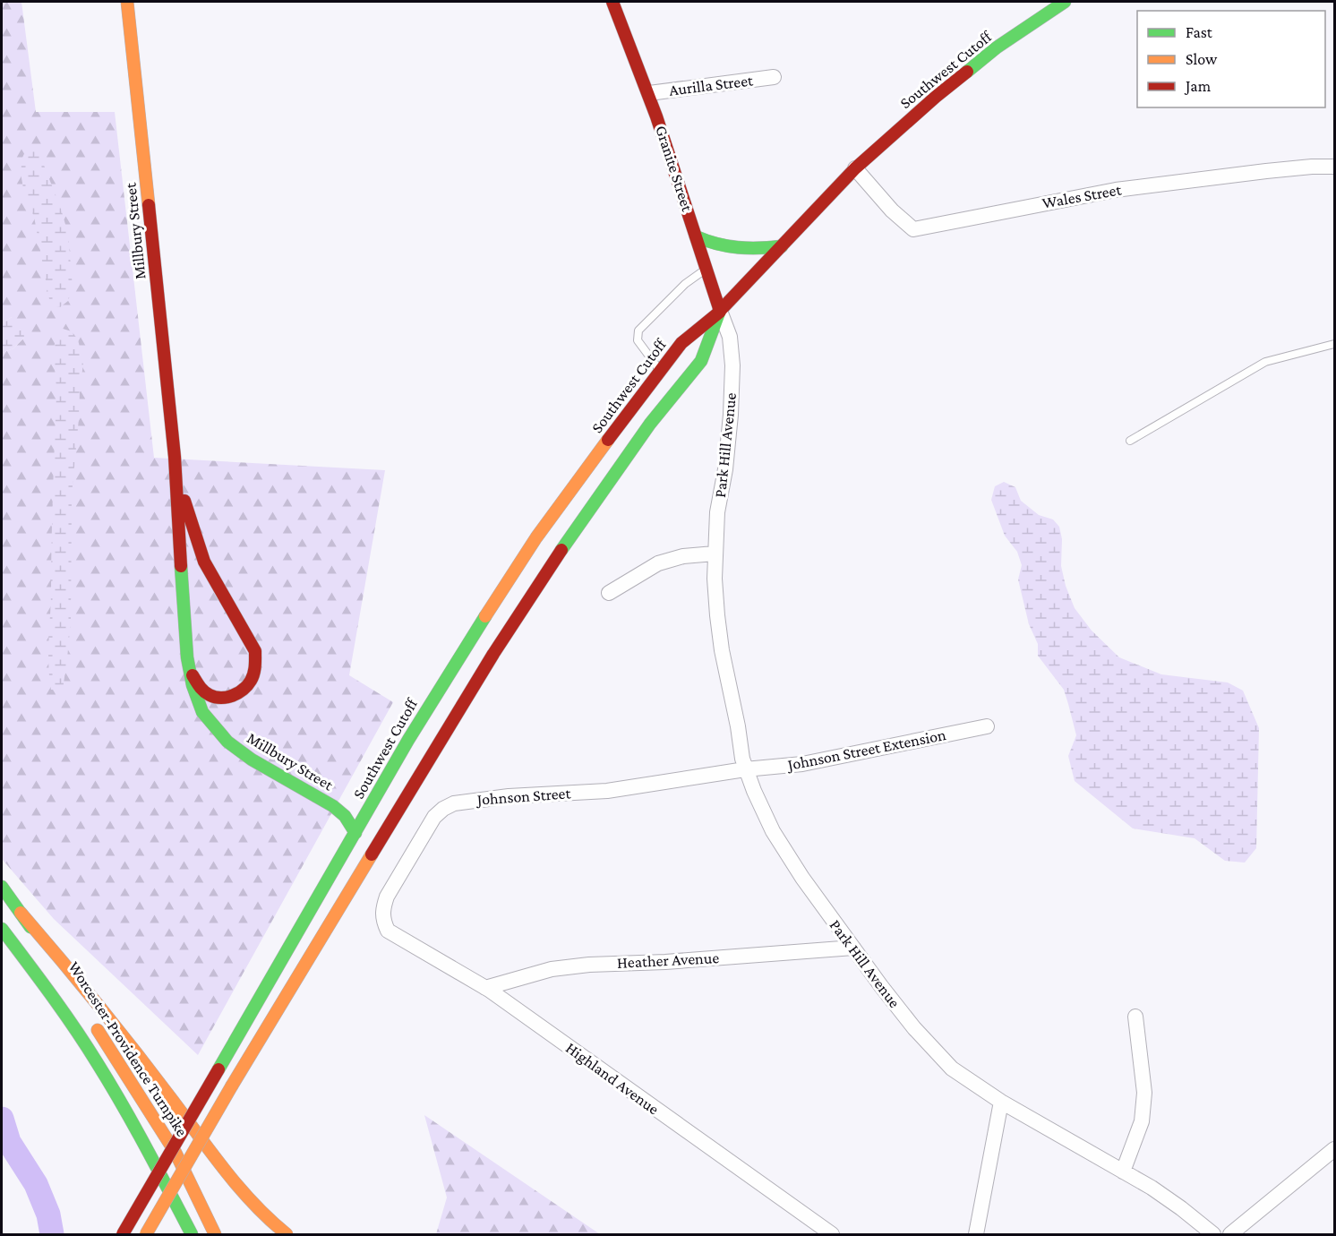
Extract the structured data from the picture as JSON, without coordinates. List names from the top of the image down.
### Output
{
  "streets": {
    "main road": [
      "Southwest Cutoff",
      "Granite Street",
      "Millbury Street",
      "Worcester-Providence Turnpike"
    ],
    "street": [
      "Aurilla Street",
      "Wales Street",
      "Park Hill Avenue",
      "Johnson Street Extension",
      "Johnson Street",
      "Heather Avenue",
      "Highland Avenue"
    ]
  },
  "crossings": [
    ["Southwest Cutoff", "Granite Street"],
    ["Southwest Cutoff", "Wales Street"],
    ["Southwest Cutoff", "Millbury Street"],
    ["Aurilla Street", "Granite Street"],
    ["Granite Street", "Park Hill Avenue"],
    ["Park Hill Avenue", "Johnson Street Extension"],
    ["Park Hill Avenue", "Johnson Street"],
    ["Park Hill Avenue", "Heather Avenue"],
    ["Johnson Street Extension", "Johnson Street"],
    ["Johnson Street", "Highland Avenue"],
    ["Heather Avenue", "Highland Avenue"]
  ],
  "legend": ["Fast", "Slow", "Jam"]
}
